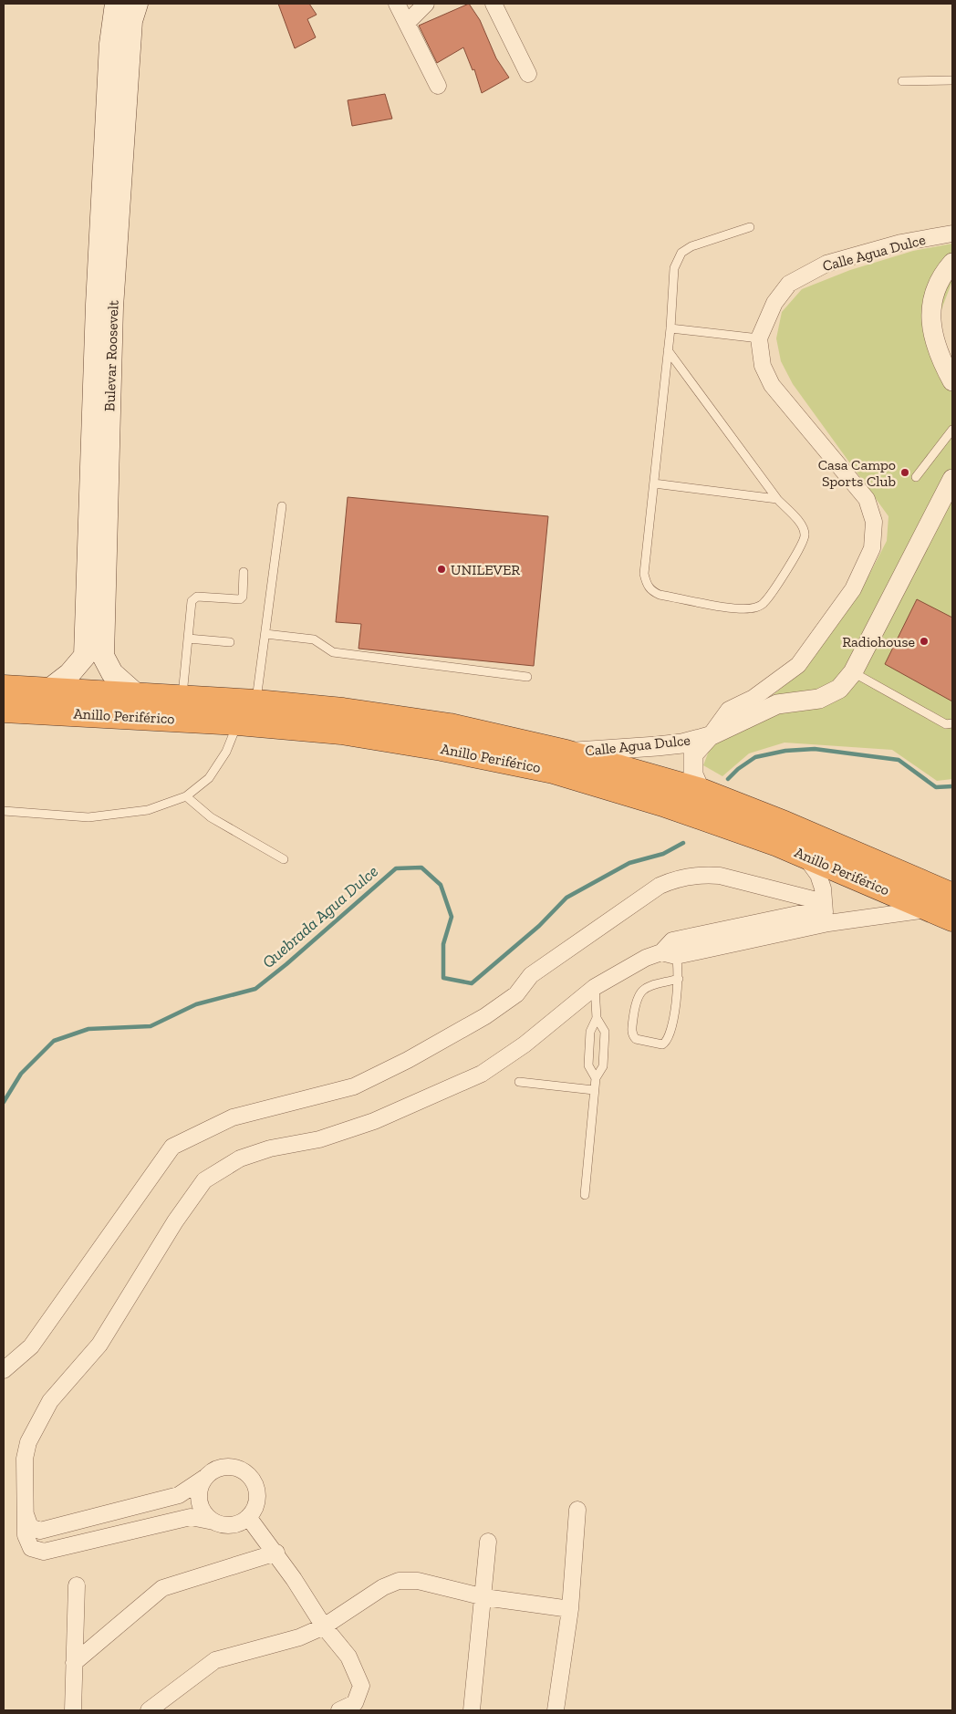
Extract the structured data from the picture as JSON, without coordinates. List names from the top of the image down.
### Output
{
  "streets": {
    "highway": ["Anillo Periférico"],
    "main road": ["Bulevar Roosevelt"],
    "street": ["Calle Agua Dulce"]
  },
  "crossings": [
    ["Calle Agua Dulce", "Anillo Periférico"]
  ],
  "water": ["Quebrada Agua Dulce"],
  "places": ["Casa Campo Sports Club", "UNILEVER", "Radiohouse"]
}
